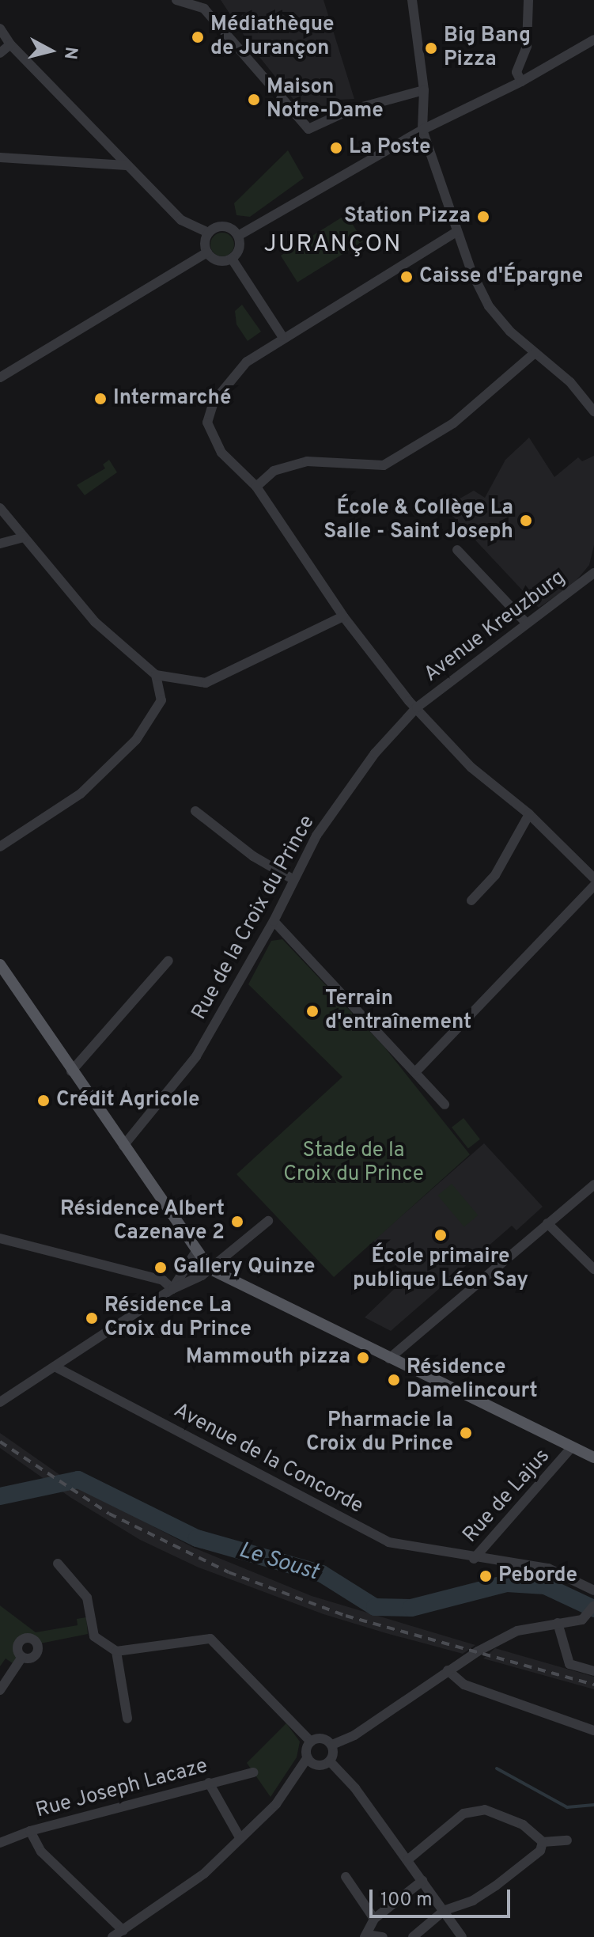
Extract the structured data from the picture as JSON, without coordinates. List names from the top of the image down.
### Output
{
  "streets": {
    "street": [
      "Avenue Kreuzburg",
      "Rue de la Croix du Prince",
      "Avenue de la Concorde",
      "Rue de Lajus",
      "Rue Joseph Lacaze"
    ]
  },
  "crossings": [
    ["Avenue Kreuzburg", "Rue de la Croix du Prince"],
    ["Avenue de la Concorde", "Rue de Lajus"]
  ],
  "districts": ["JURANÇON"],
  "water": ["Le Soust"],
  "parks": ["Stade de la Croix du Prince"],
  "places": [
    "Médiathèque de Jurançon",
    "Big Bang Pizza",
    "Maison Notre-Dame",
    "La Poste",
    "Station Pizza",
    "Caisse d'Épargne",
    "Intermarché",
    "École & Collège La Salle - Saint Joseph",
    "Terrain d'entraînement",
    "Crédit Agricole",
    "Résidence Albert Cazenave 2",
    "École primaire publique Léon Say",
    "Gallery Quinze",
    "Résidence La Croix du Prince",
    "Mammouth pizza",
    "Résidence Damelincourt",
    "Pharmacie la Croix du Prince",
    "Peborde"
  ],
  "scale_bar": "100 m",
  "north": "right"
}
